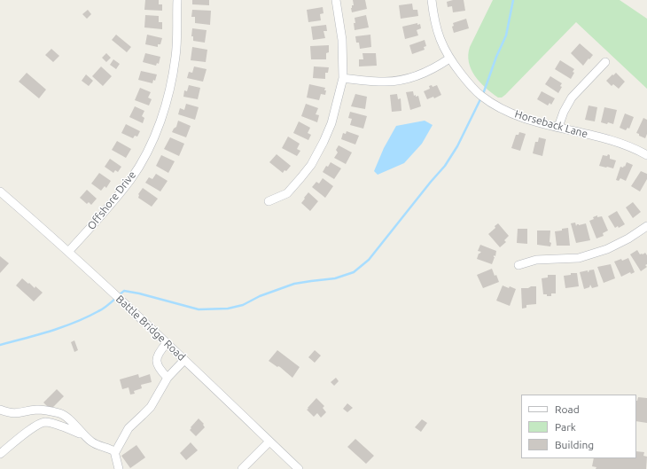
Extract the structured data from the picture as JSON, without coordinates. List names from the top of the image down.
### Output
{
  "streets": {
    "street": ["Horseback Lane", "Offshore Drive", "Battle Bridge Road"]
  },
  "crossings": [
    ["Offshore Drive", "Battle Bridge Road"]
  ],
  "legend": ["Road", "Park", "Building"]
}
